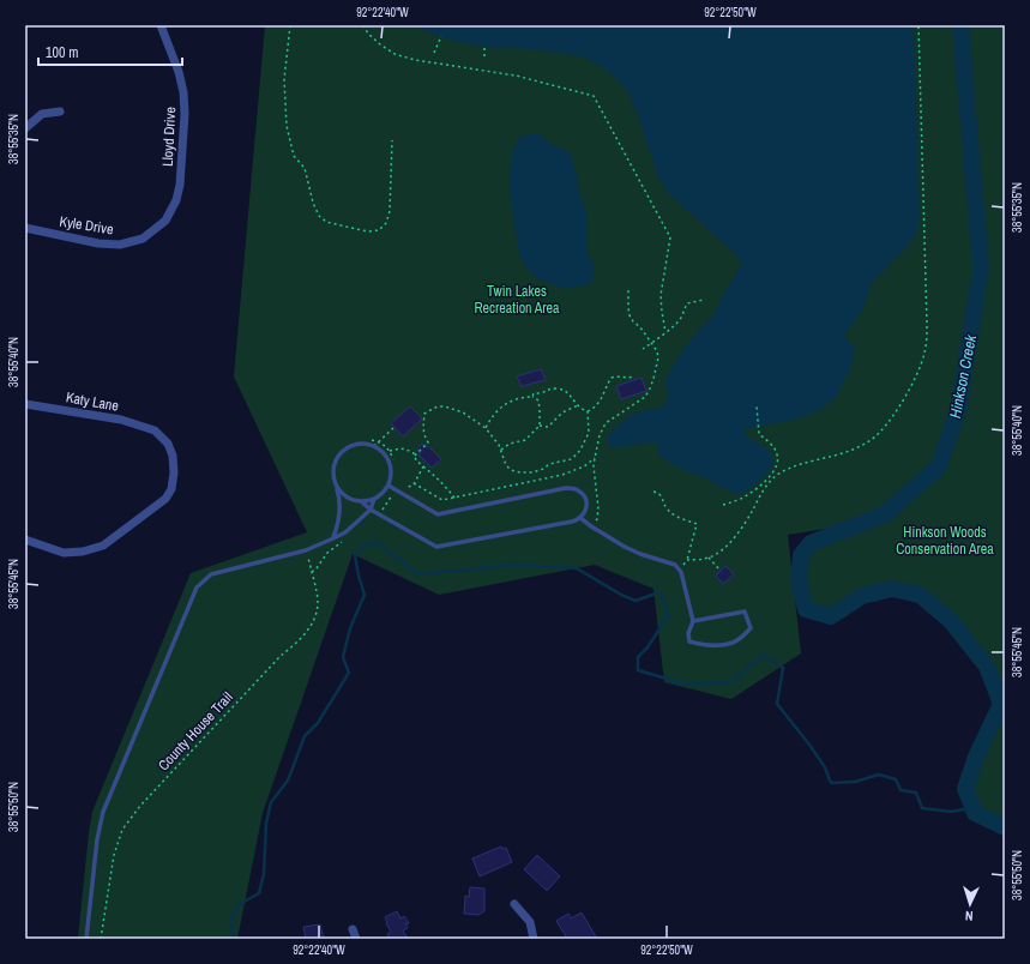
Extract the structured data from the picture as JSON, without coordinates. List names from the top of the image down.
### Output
{
  "streets": {
    "street": ["Lloyd Drive", "Kyle Drive", "Katy Lane"],
    "path": ["County House Trail"]
  },
  "crossings": [
    ["Lloyd Drive", "Kyle Drive"]
  ],
  "water": ["Hinkson Creek"],
  "parks": ["Twin Lakes Recreation Area", "Hinkson Woods Conservation Area"],
  "scale_bar": "100 m",
  "north": "bottom",
  "coordinates": [
    "92°22'40\"W",
    "92°22'50\"W",
    "38°55'35\"N",
    "38°55'40\"N",
    "38°55'45\"N",
    "38°55'50\"N"
  ]
}
